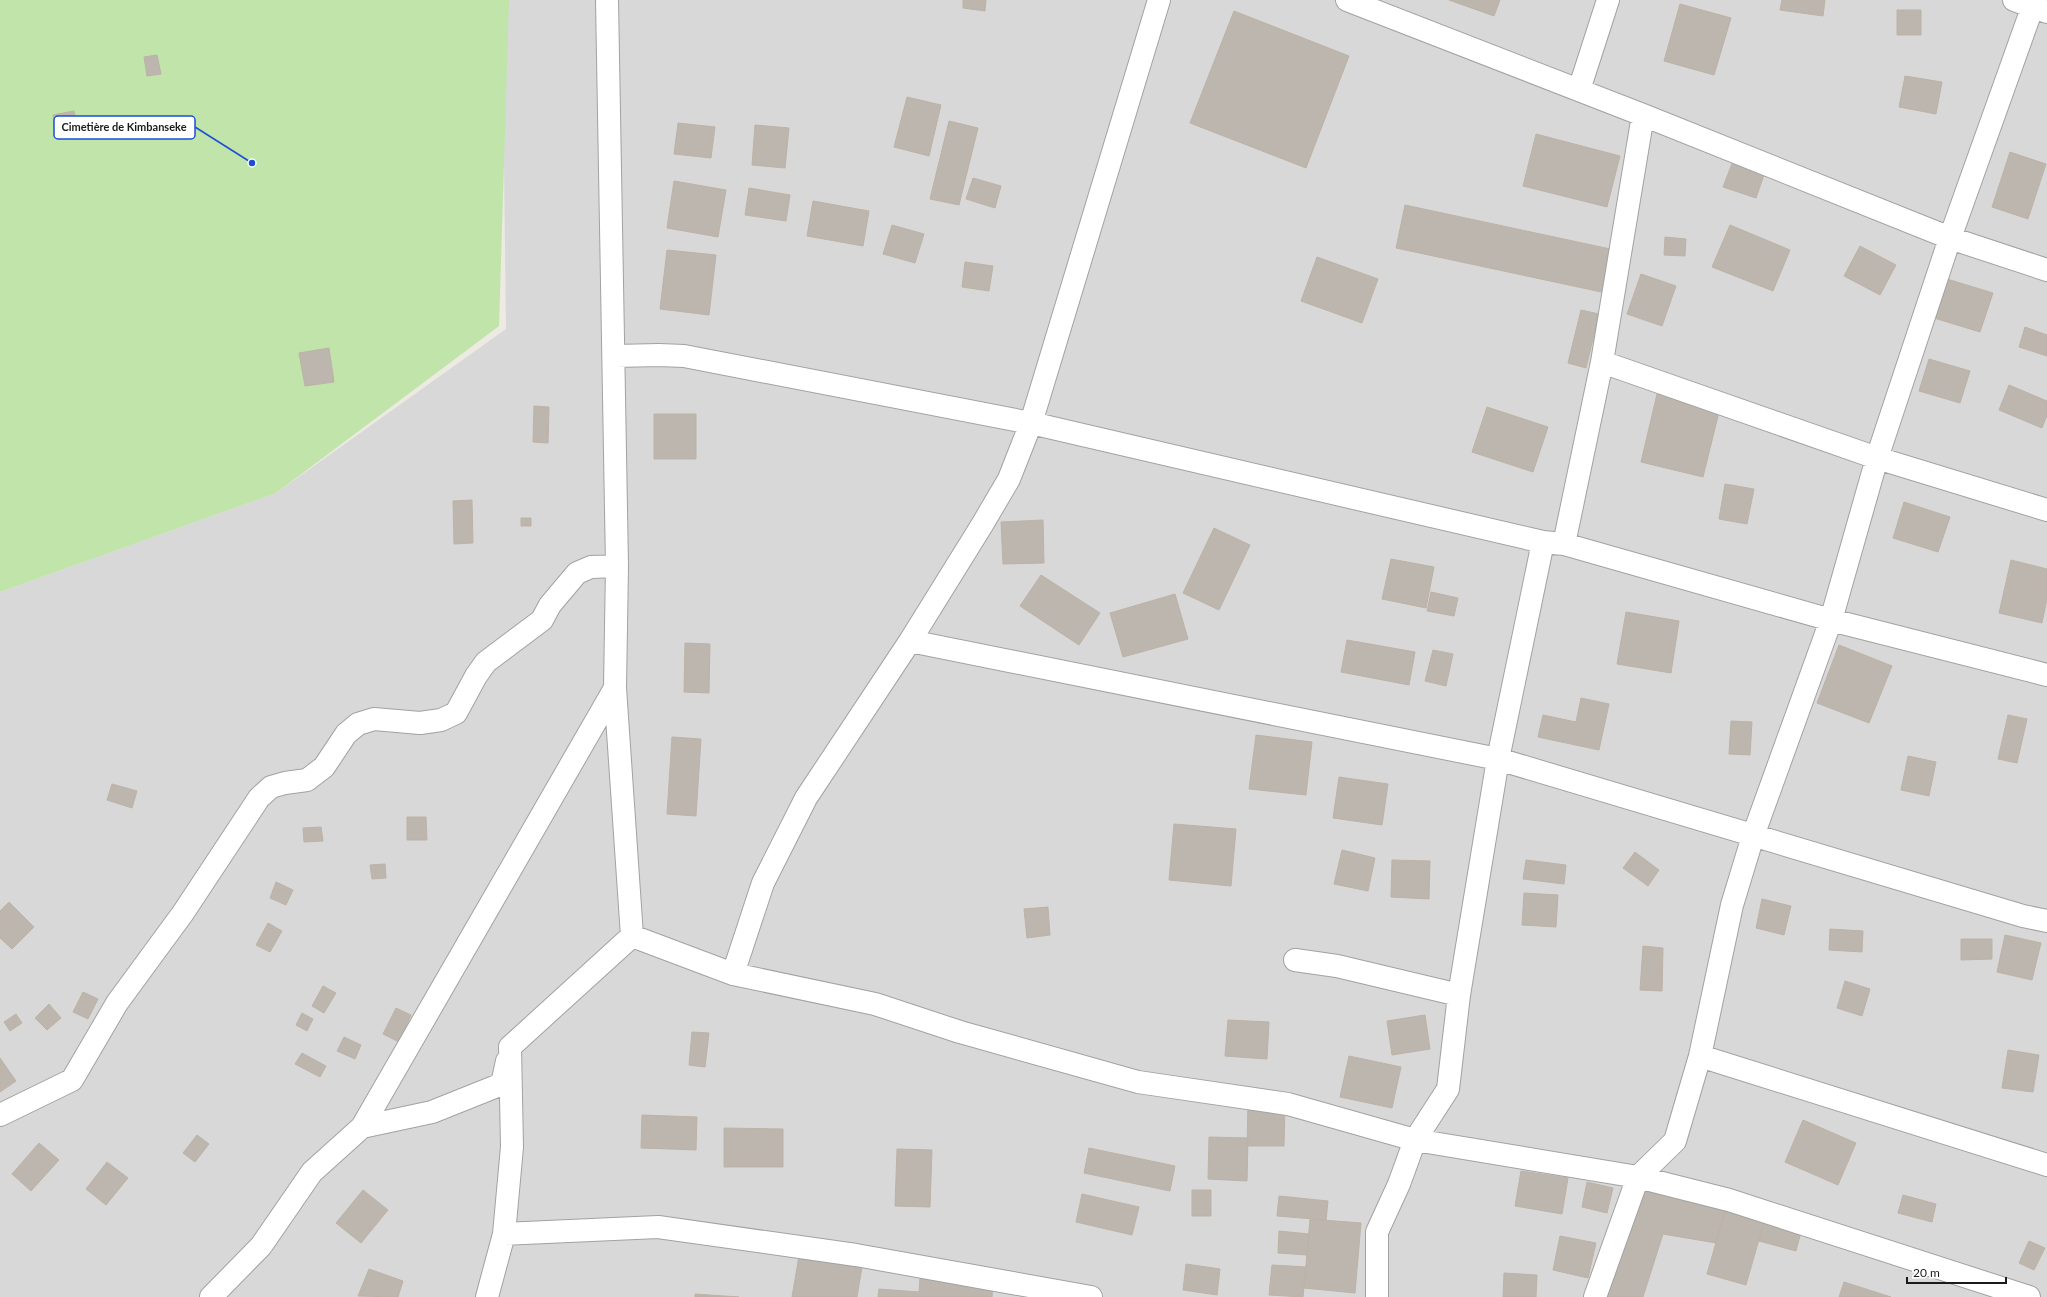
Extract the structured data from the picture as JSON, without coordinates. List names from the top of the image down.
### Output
{
  "places": ["Cimetière de Kimbanseke"],
  "scale_bar": "20 m"
}
